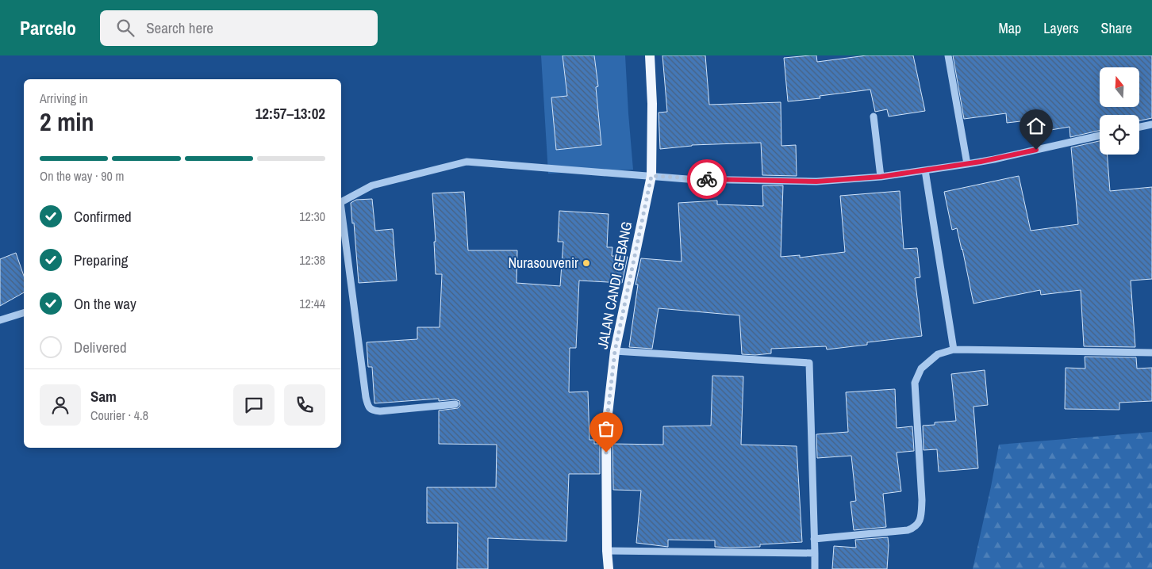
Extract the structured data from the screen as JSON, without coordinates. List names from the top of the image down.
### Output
{
  "streets": {
    "main road": ["JALAN CANDI GEBANG"]
  },
  "places": ["Nurasouvenir"],
  "north": "top",
  "page": {
    "header": "Parcelo",
    "search": "Search here",
    "nav": ["Map", "Layers", "Share"],
    "heading": ["2 min", "Arriving in", "12:57–13:02"],
    "panel": ["Sam", "Courier · 4.8"],
    "bar": "On the way · 90 m",
    "list": [
      ["Confirmed", "12:30"],
      ["Preparing", "12:38"],
      ["On the way", "12:44"],
      "Delivered"
    ]
  }
}
